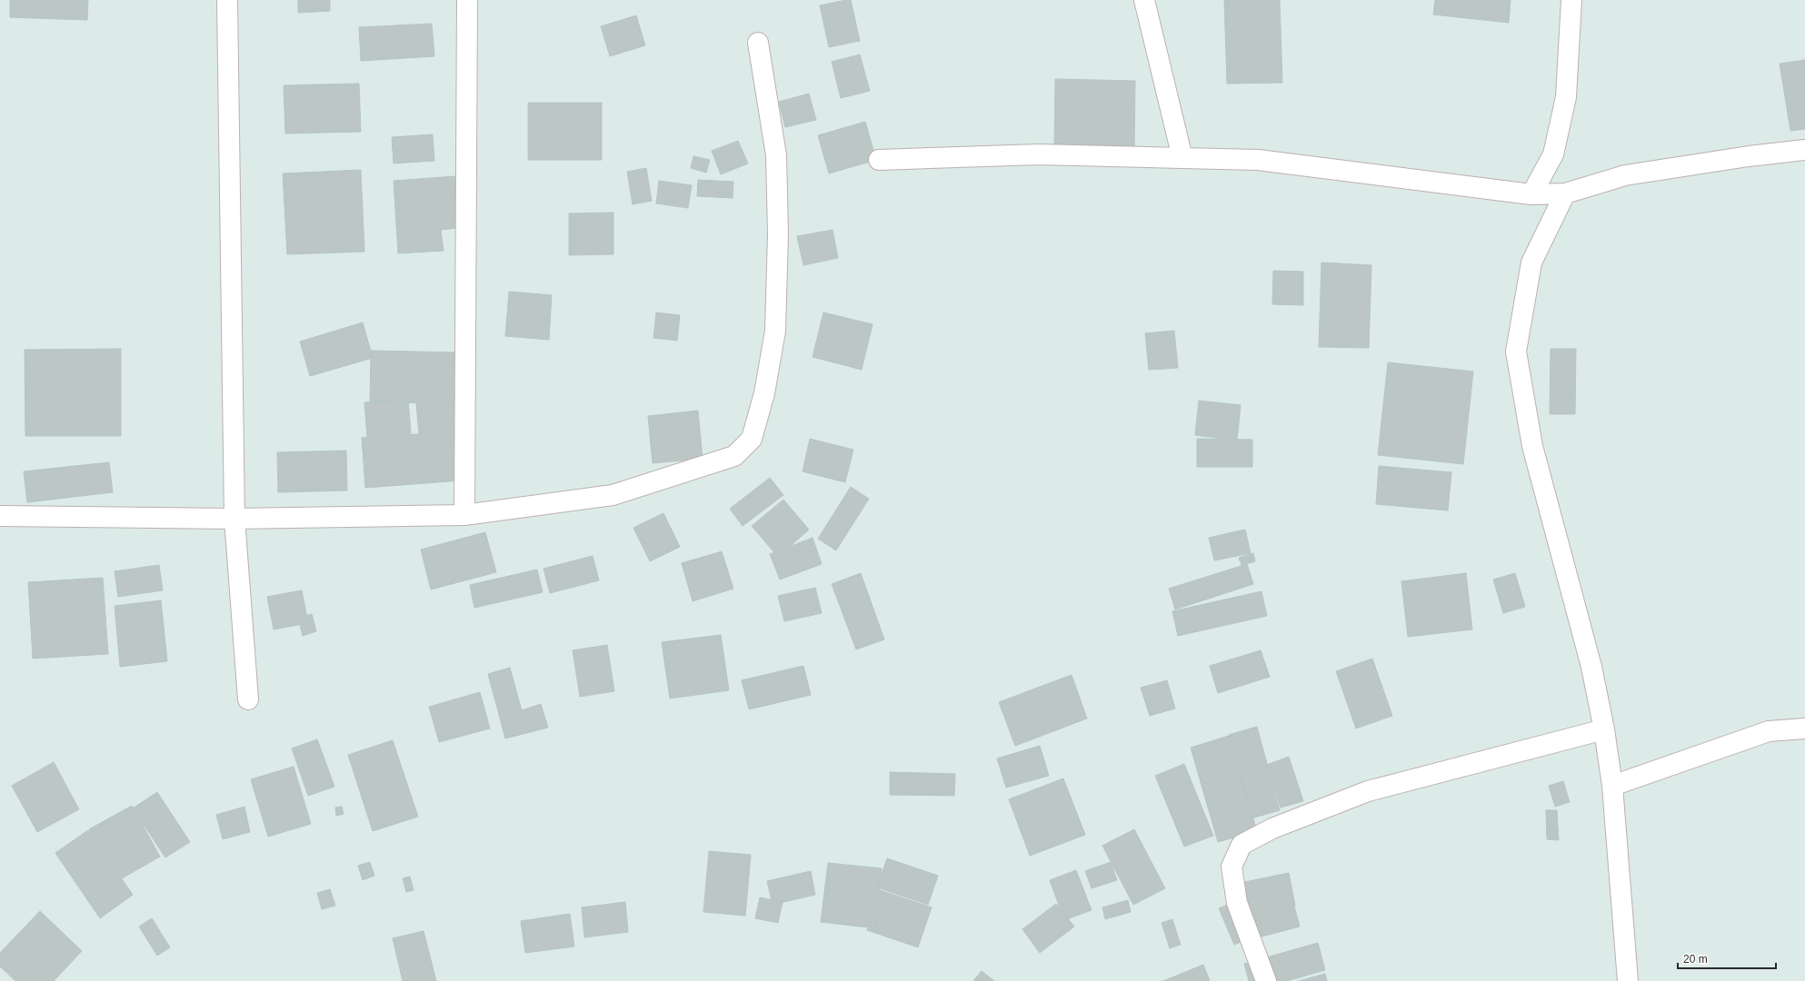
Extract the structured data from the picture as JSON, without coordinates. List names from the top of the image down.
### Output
{
  "scale_bar": "20 m"
}
